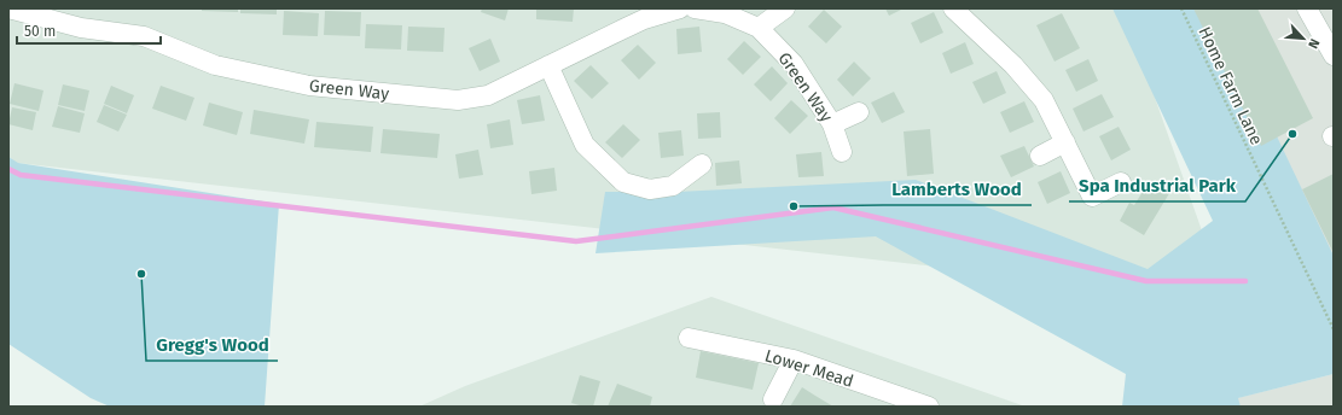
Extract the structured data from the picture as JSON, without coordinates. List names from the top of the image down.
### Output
{
  "streets": {
    "street": ["Green Way", "Lower Mead"],
    "path": ["Home Farm Lane"]
  },
  "places": ["Spa Industrial Park", "Lamberts Wood", "Gregg's Wood"],
  "scale_bar": "50 m",
  "north": "bottom right"
}
